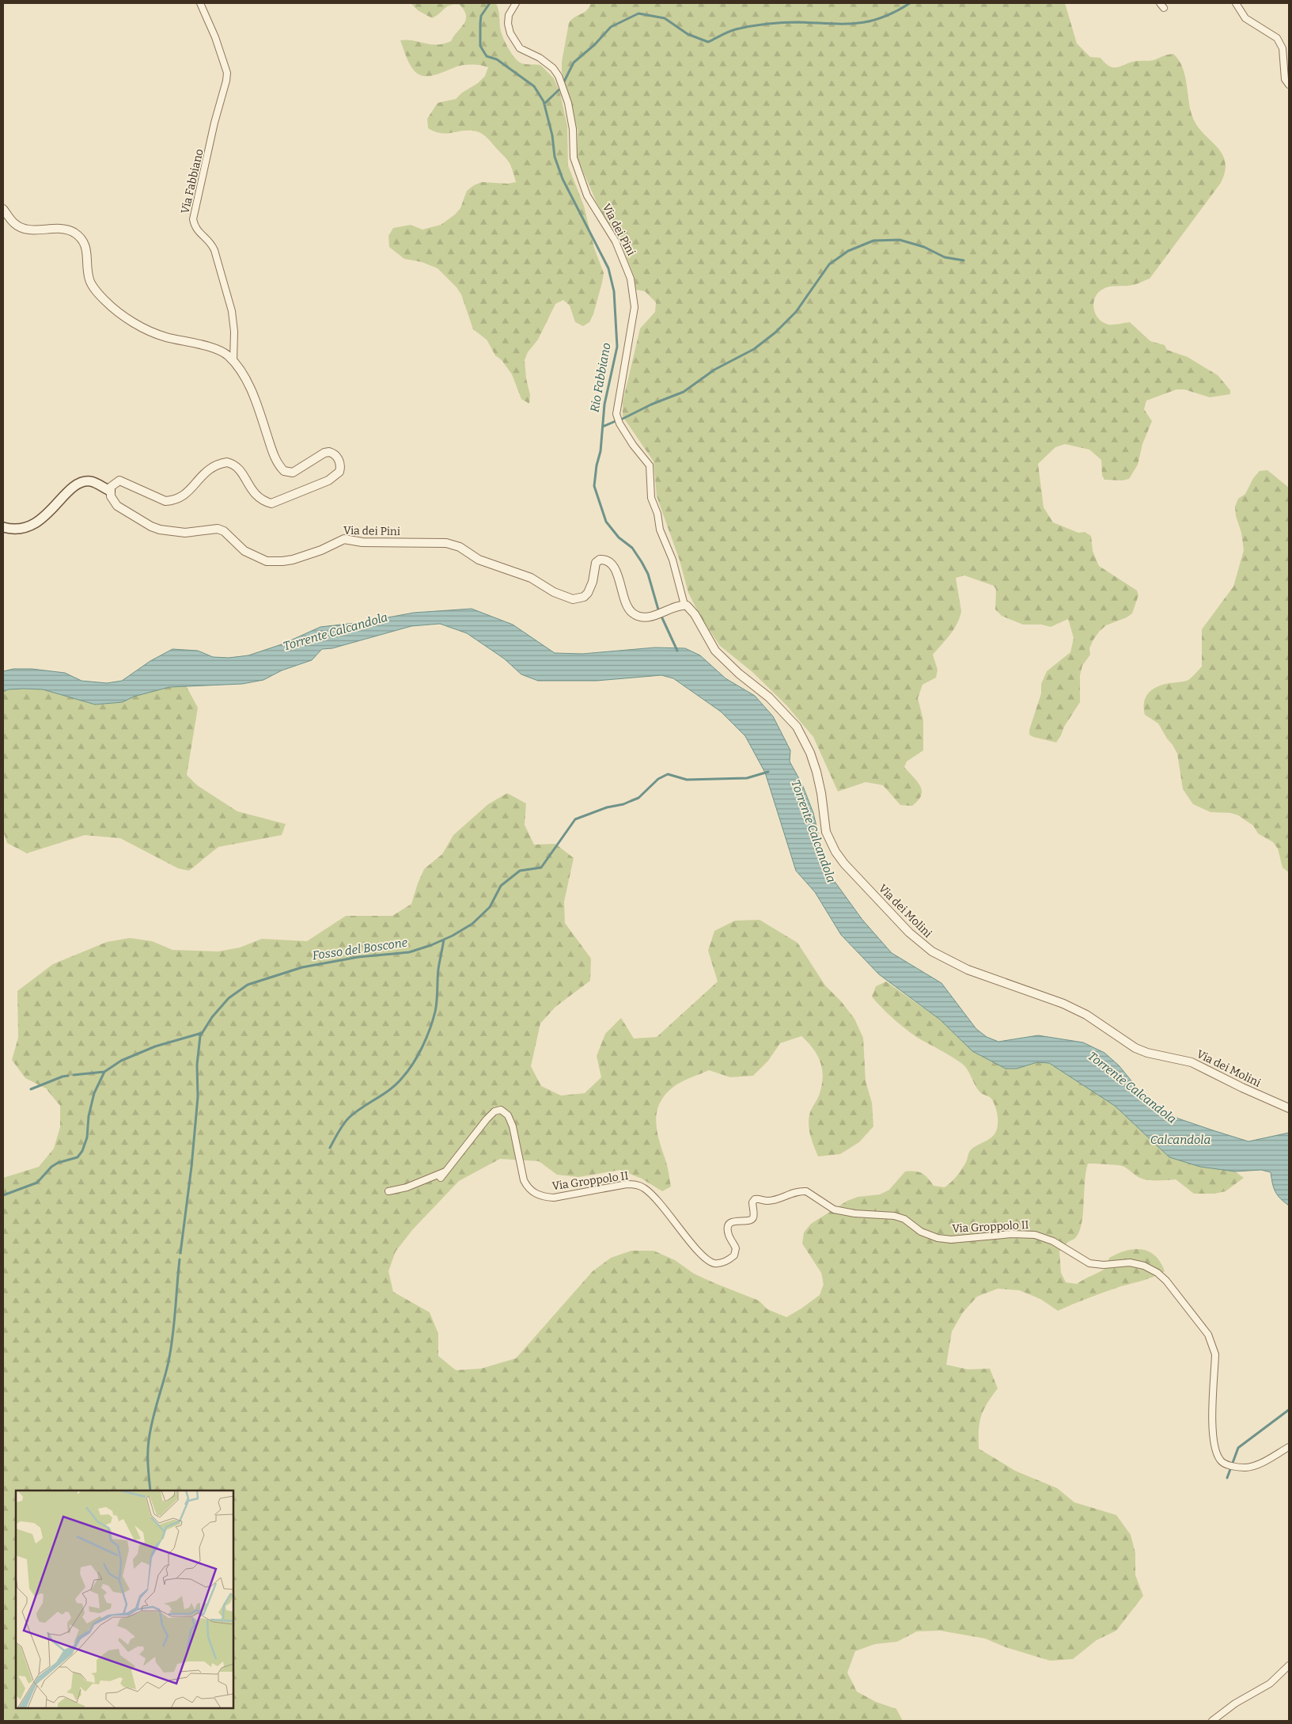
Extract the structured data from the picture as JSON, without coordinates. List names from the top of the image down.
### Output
{
  "streets": {
    "street": [
      "Via Fabbiano",
      "Via dei Pini",
      "Via dei Molini",
      "Via Groppolo II"
    ]
  },
  "crossings": [
    ["Via dei Pini", "Via dei Molini"]
  ],
  "water": [
    "Rio Fabbiano",
    "Torrente Calcandola",
    "Fosso del Boscone",
    "Calcandola"
  ]
}
